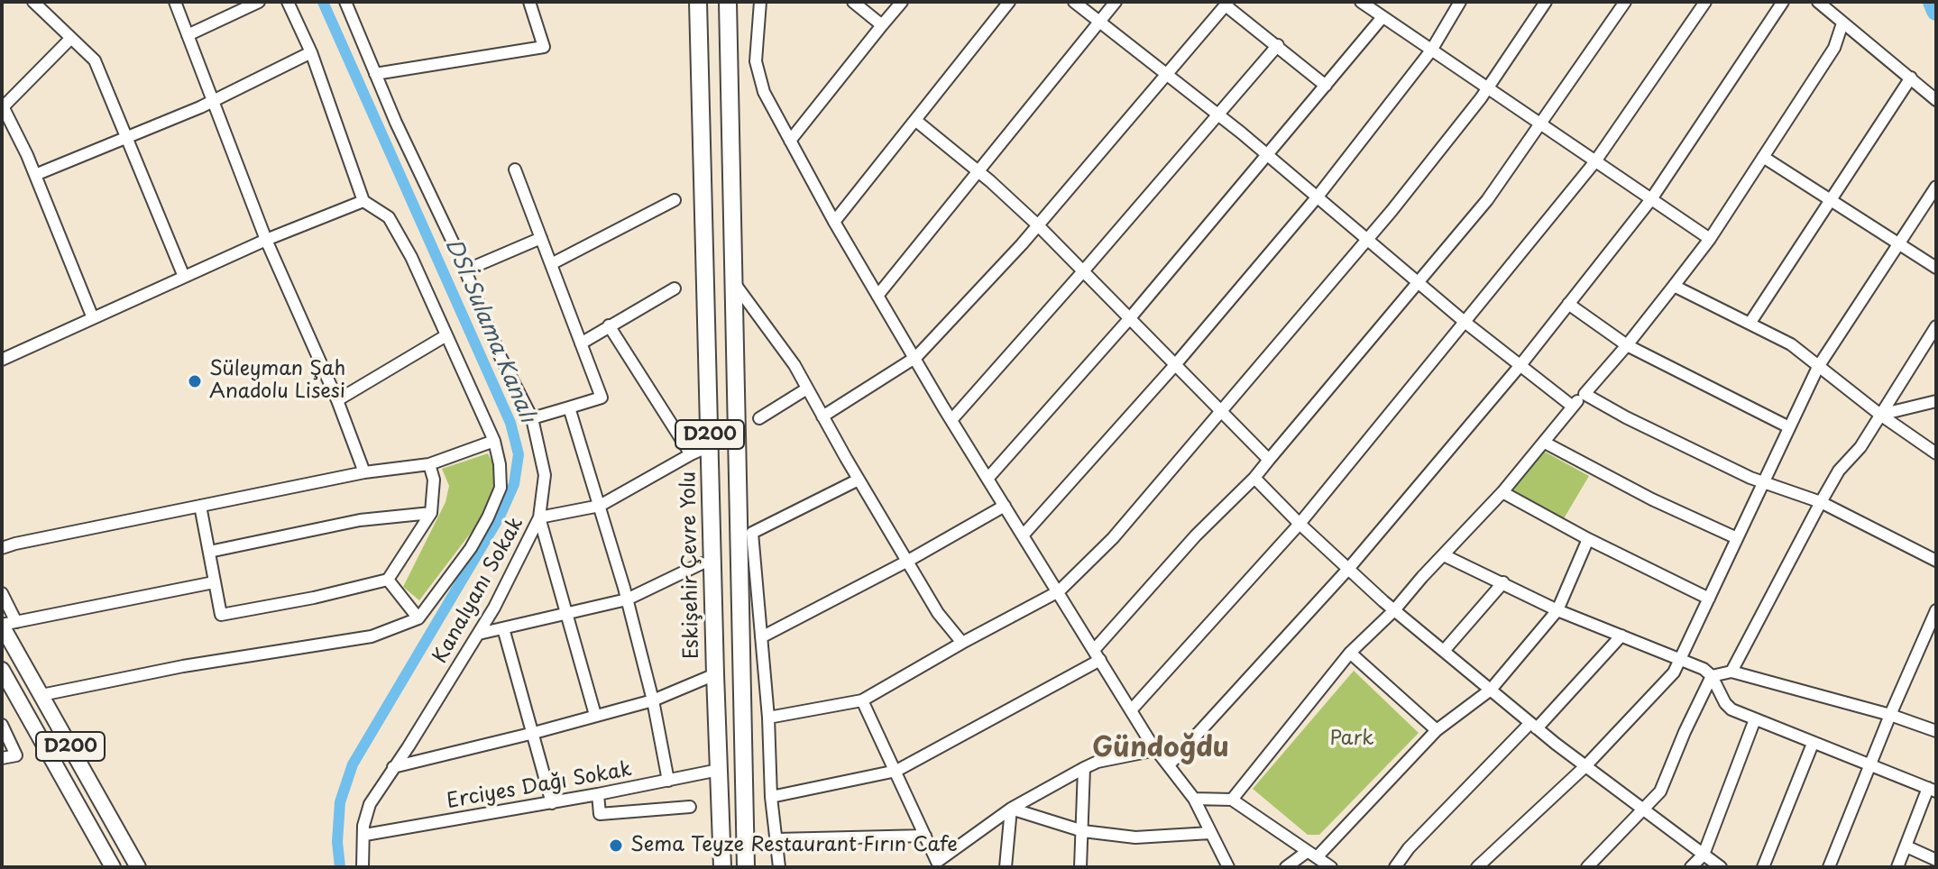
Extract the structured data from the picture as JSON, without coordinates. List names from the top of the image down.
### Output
{
  "streets": {
    "highway": ["D200", "Eskişehir Çevre Yolu"],
    "street": ["Kanalyanı Sokak", "Erciyes Dağı Sokak"]
  },
  "crossings": [
    ["Eskişehir Çevre Yolu", "Erciyes Dağı Sokak"],
    ["Kanalyanı Sokak", "Erciyes Dağı Sokak"]
  ],
  "districts": ["Gündoğdu"],
  "water": ["DSİ Sulama Kanalı"],
  "parks": ["Park"],
  "places": ["Süleyman Şah Anadolu Lisesi", "Sema Teyze Restaurant Fırın Cafe"]
}
